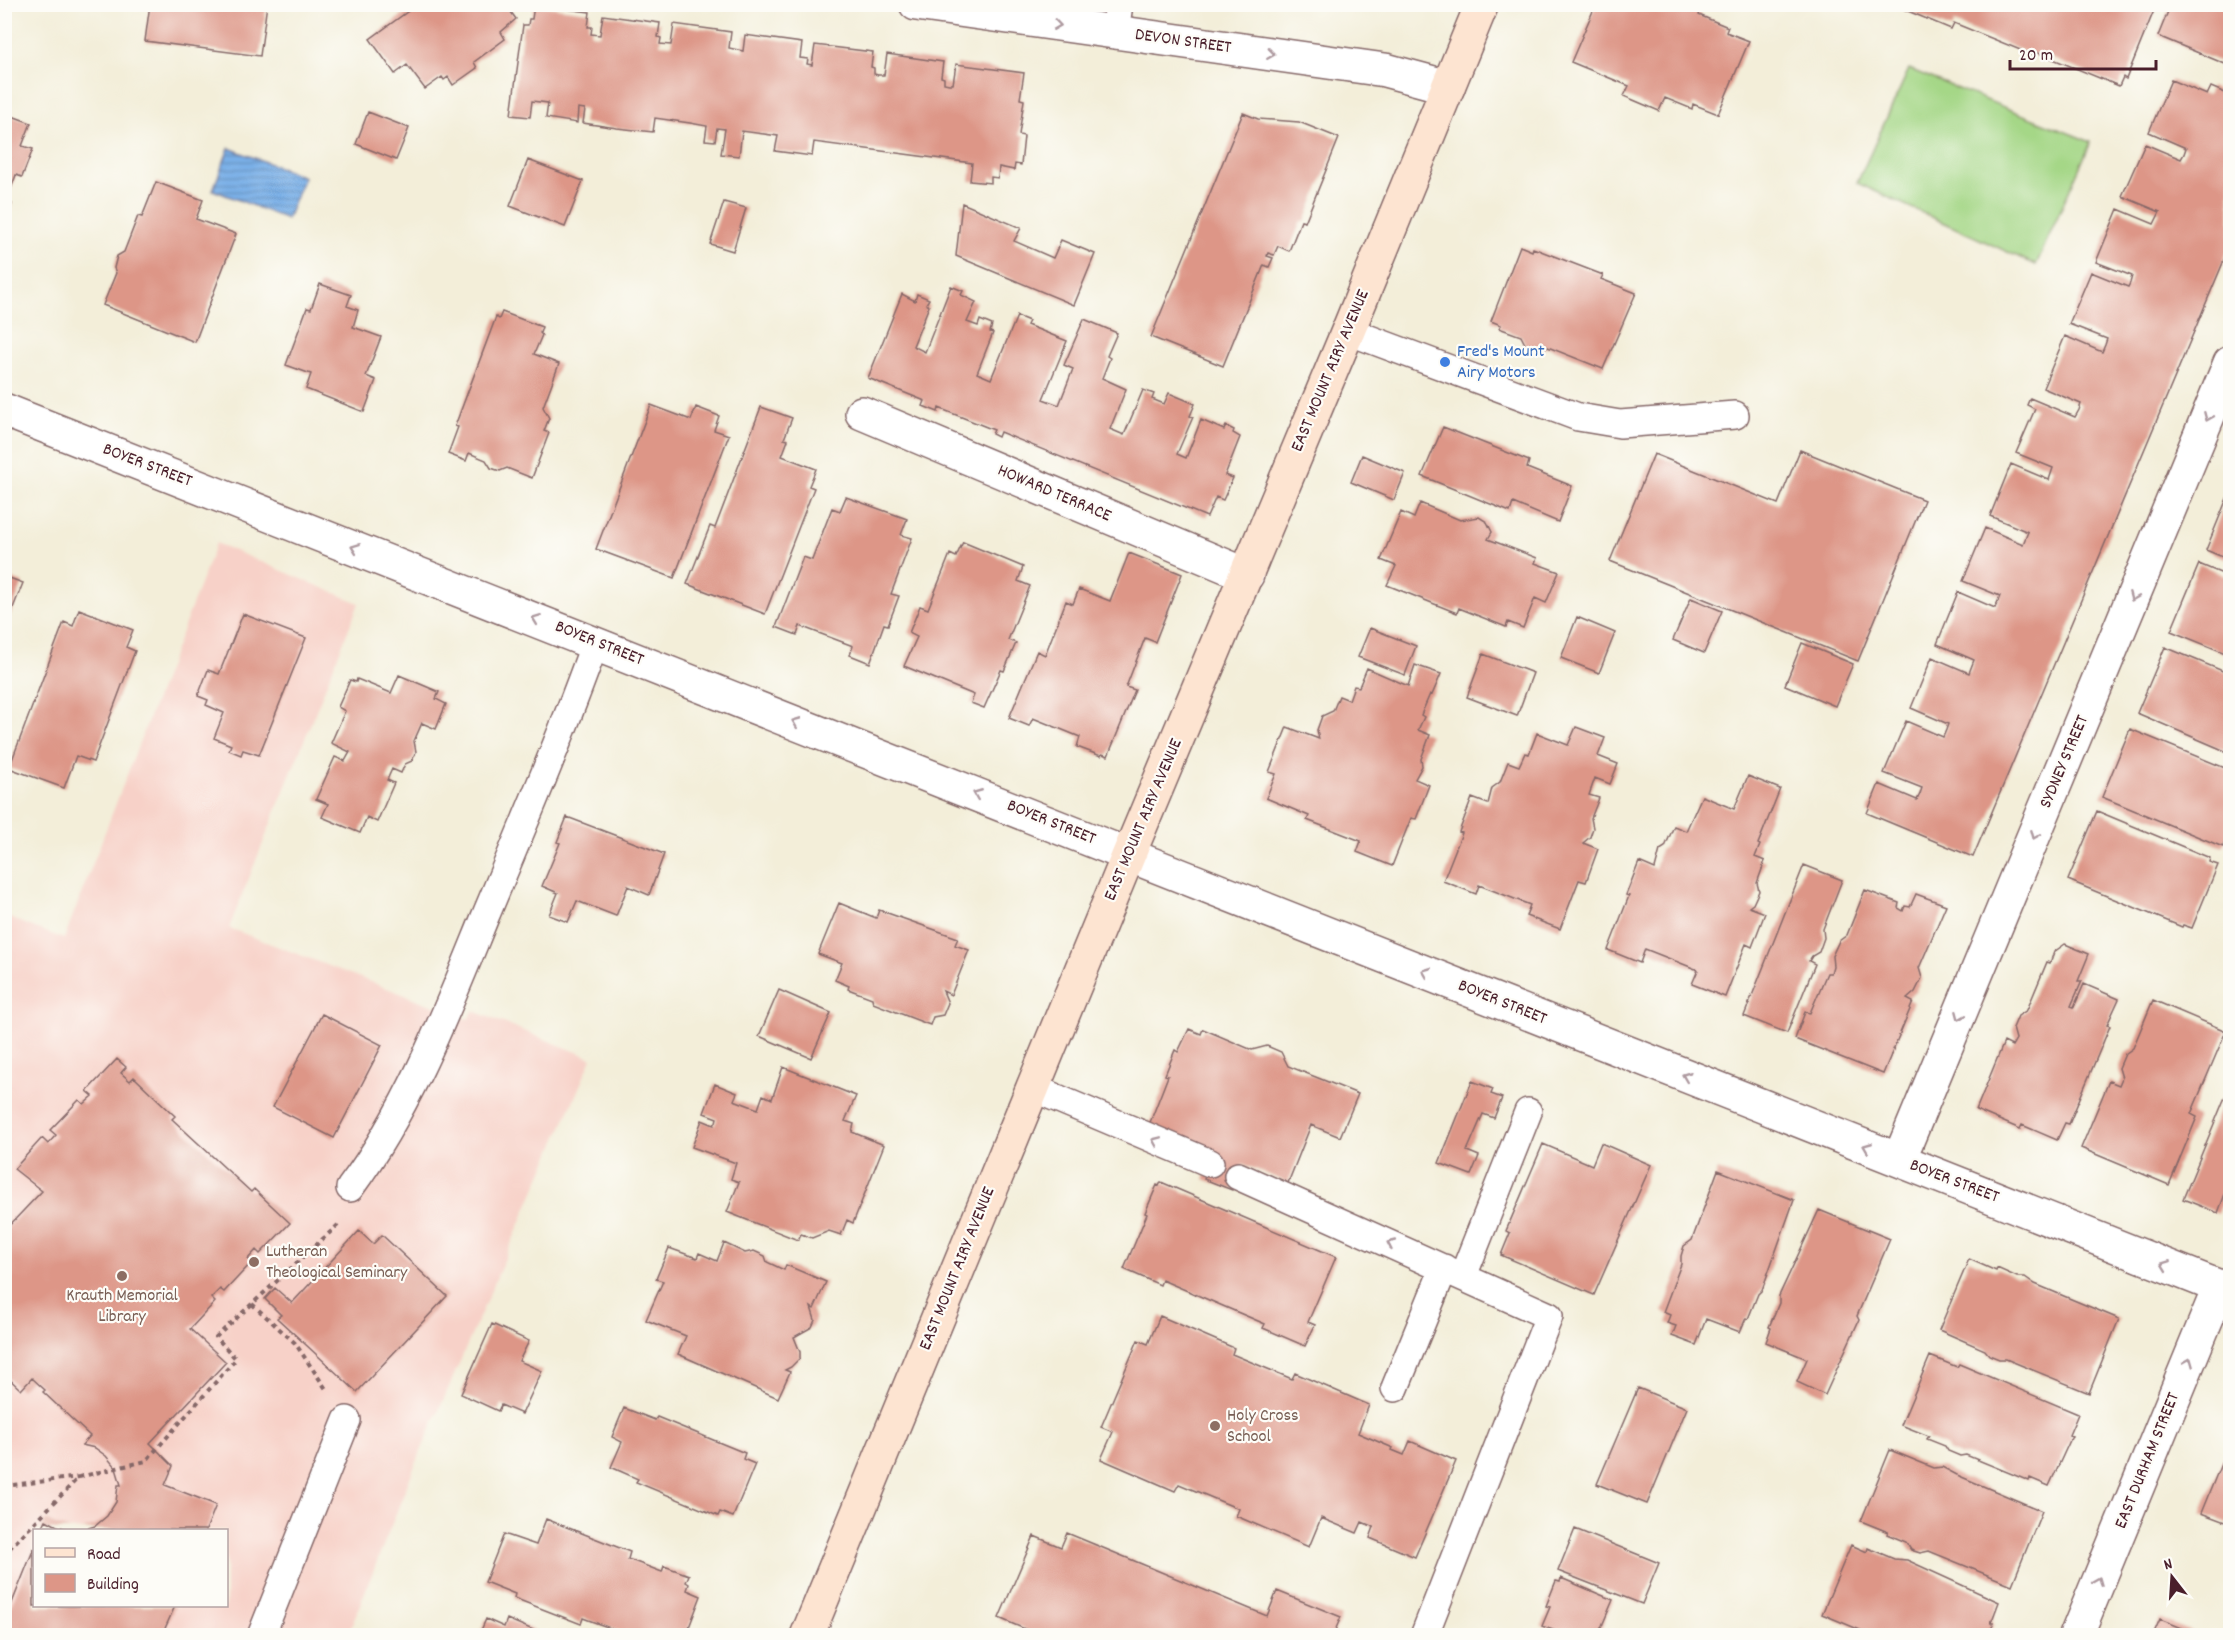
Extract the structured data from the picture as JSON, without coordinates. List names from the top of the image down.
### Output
{
  "streets": {
    "main road": ["EAST MOUNT AIRY AVENUE"],
    "street": [
      "DEVON STREET",
      "BOYER STREET",
      "HOWARD TERRACE",
      "SYDNEY STREET",
      "EAST DURHAM STREET"
    ]
  },
  "crossings": [
    ["DEVON STREET", "EAST MOUNT AIRY AVENUE"],
    ["EAST MOUNT AIRY AVENUE", "BOYER STREET"],
    ["EAST MOUNT AIRY AVENUE", "HOWARD TERRACE"],
    ["BOYER STREET", "SYDNEY STREET"],
    ["BOYER STREET", "EAST DURHAM STREET"]
  ],
  "one_way": [
    "DEVON STREET",
    "BOYER STREET",
    "SYDNEY STREET",
    "EAST DURHAM STREET"
  ],
  "places": [
    "Fred's Mount Airy Motors",
    "Lutheran Theological Seminary",
    "Krauth Memorial Library",
    "Holy Cross School"
  ],
  "legend": ["Road", "Building"],
  "scale_bar": "20 m",
  "north": "top"
}
